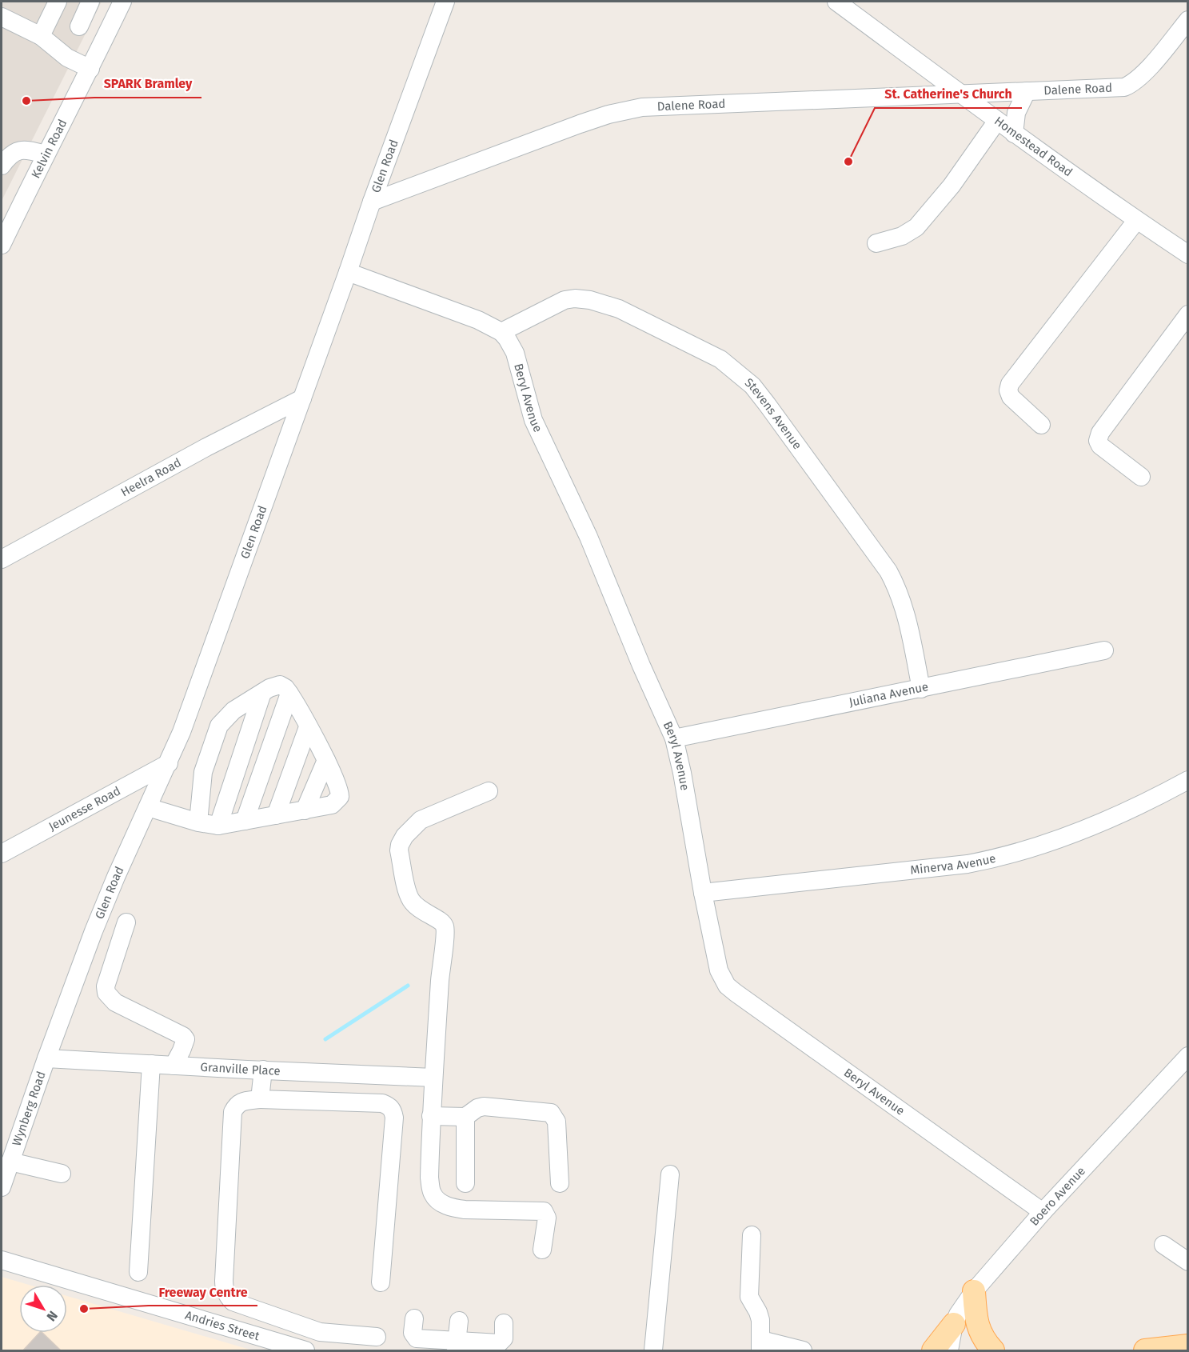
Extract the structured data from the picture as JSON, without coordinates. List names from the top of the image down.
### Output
{
  "streets": {
    "street": [
      "Dalene Road",
      "Homestead Road",
      "Kelvin Road",
      "Glen Road",
      "Beryl Avenue",
      "Stevens Avenue",
      "Heelra Road",
      "Juliana Avenue",
      "Jeunesse Road",
      "Minerva Avenue",
      "Granville Place",
      "Wynberg Road",
      "Boero Avenue",
      "Andries Street"
    ]
  },
  "crossings": [
    ["Dalene Road", "Homestead Road"],
    ["Dalene Road", "Glen Road"],
    ["Glen Road", "Beryl Avenue"],
    ["Glen Road", "Heelra Road"],
    ["Glen Road", "Jeunesse Road"],
    ["Glen Road", "Granville Place"],
    ["Glen Road", "Wynberg Road"],
    ["Beryl Avenue", "Stevens Avenue"],
    ["Beryl Avenue", "Juliana Avenue"],
    ["Beryl Avenue", "Minerva Avenue"],
    ["Beryl Avenue", "Boero Avenue"],
    ["Stevens Avenue", "Juliana Avenue"],
    ["Granville Place", "Wynberg Road"]
  ],
  "places": ["SPARK Bramley", "St. Catherine's Church", "Freeway Centre"],
  "north": "bottom right"
}
